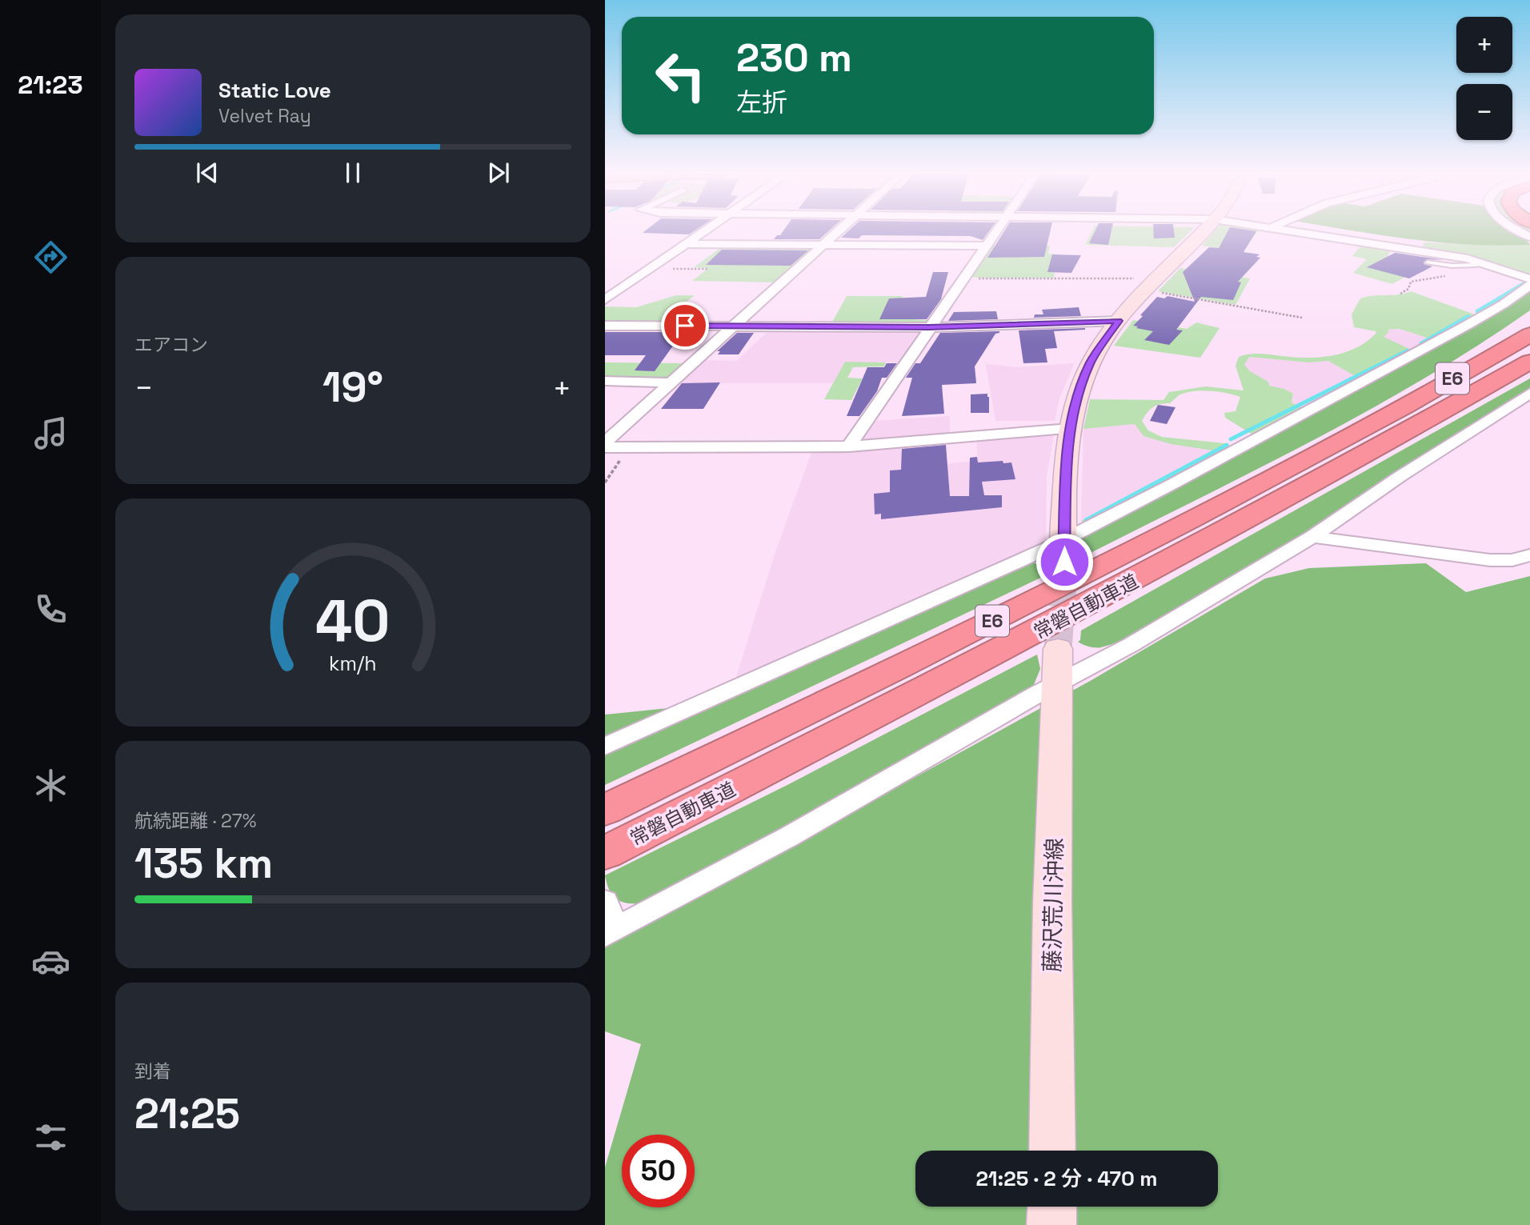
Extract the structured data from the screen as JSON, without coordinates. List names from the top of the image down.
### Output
{
  "streets": {
    "highway": ["E6", "常磐自動車道"],
    "main road": ["藤沢荒川沖線"]
  },
  "page": {
    "tabs": "21:23",
    "map_buttons": ["+", "−"],
    "turn": ["230 m", "左折"],
    "song": ["Static Love", "Velvet Ray"],
    "tile": [
      "エアコン",
      ["航続距離 · 27%", "135 km"],
      ["到着", "21:25"]
    ],
    "heat": ["−", "19°", "+"],
    "limit": "50",
    "trip": "21:25 · 2 分 · 470 m",
    "gauge": ["40", "km/h"]
  }
}
